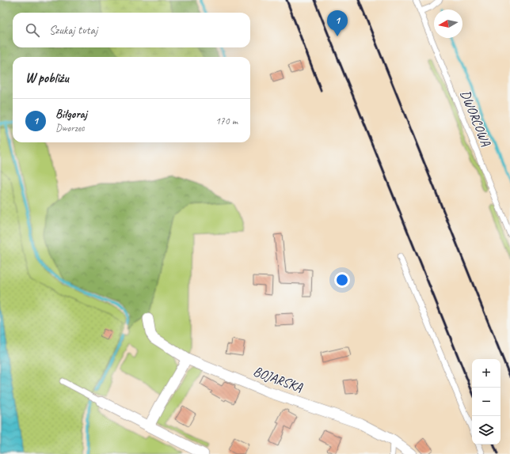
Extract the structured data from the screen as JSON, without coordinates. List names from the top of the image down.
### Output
{
  "streets": {
    "street": ["BOJARSKA"],
    "lane": ["DWORCOWA"]
  },
  "north": "left",
  "page": {
    "pins": "1",
    "search": "Szukaj tutaj",
    "heading": "W pobliżu",
    "list": [
      {
        "mark": "1",
        "name": "Biłgoraj",
        "note": "Dworzec",
        "value": "170 m"
      }
    ],
    "map_buttons": ["+", "−"]
  }
}
